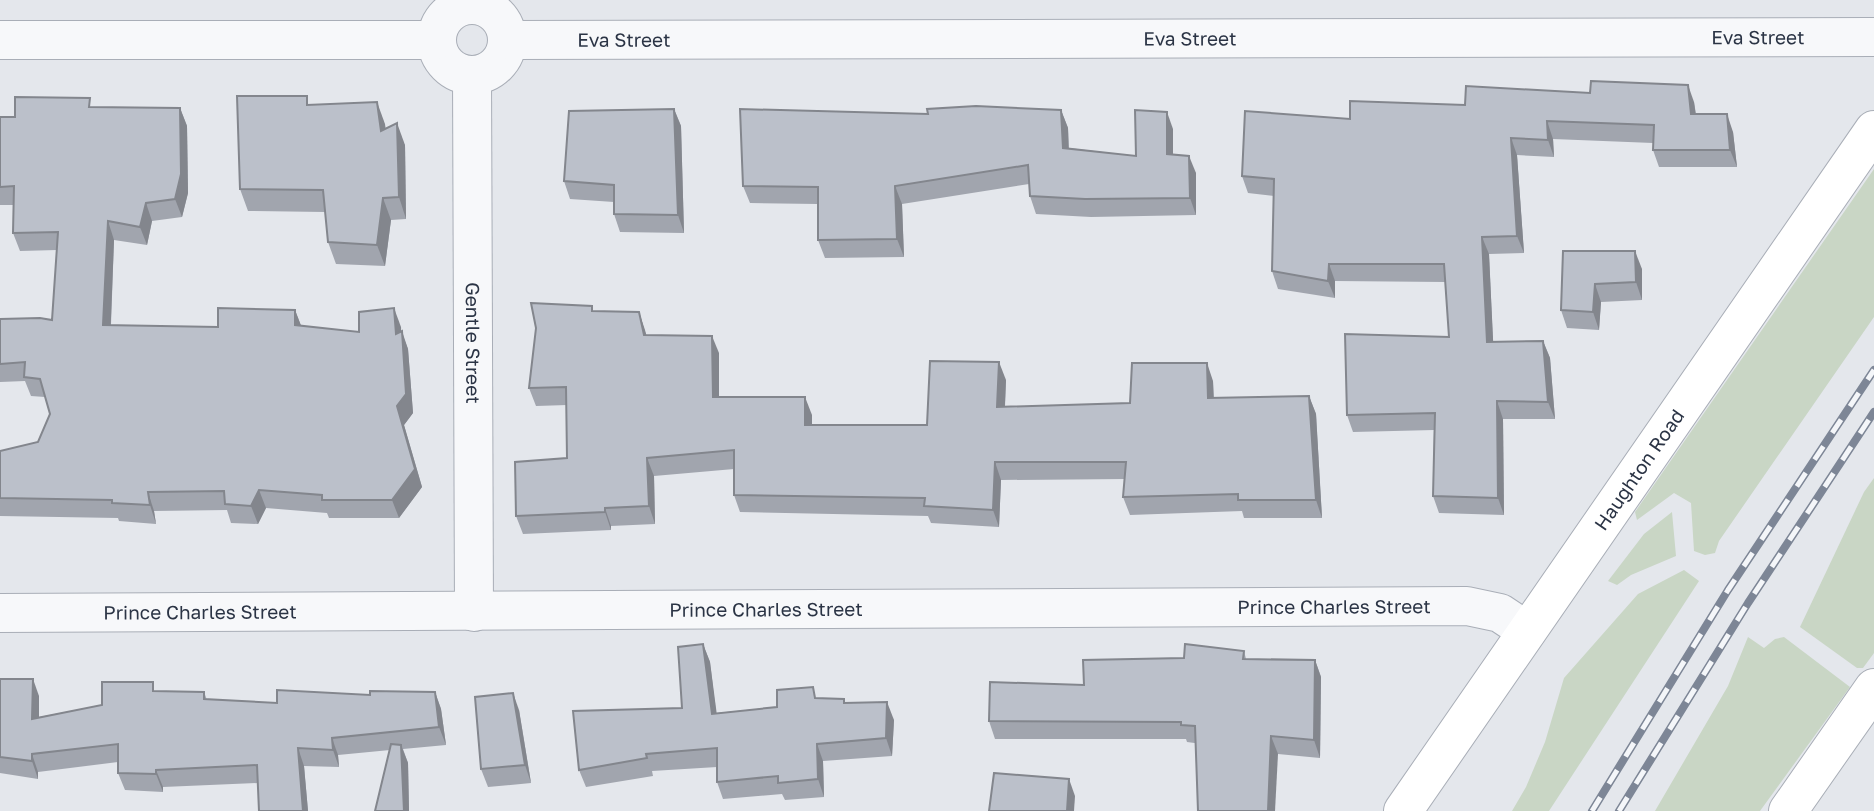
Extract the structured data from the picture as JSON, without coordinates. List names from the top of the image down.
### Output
{
  "streets": {
    "street": [
      "Eva Street",
      "Gentle Street",
      "Haughton Road",
      "Prince Charles Street"
    ]
  },
  "crossings": [
    ["Eva Street", "Gentle Street"],
    ["Gentle Street", "Prince Charles Street"],
    ["Haughton Road", "Prince Charles Street"]
  ]
}
